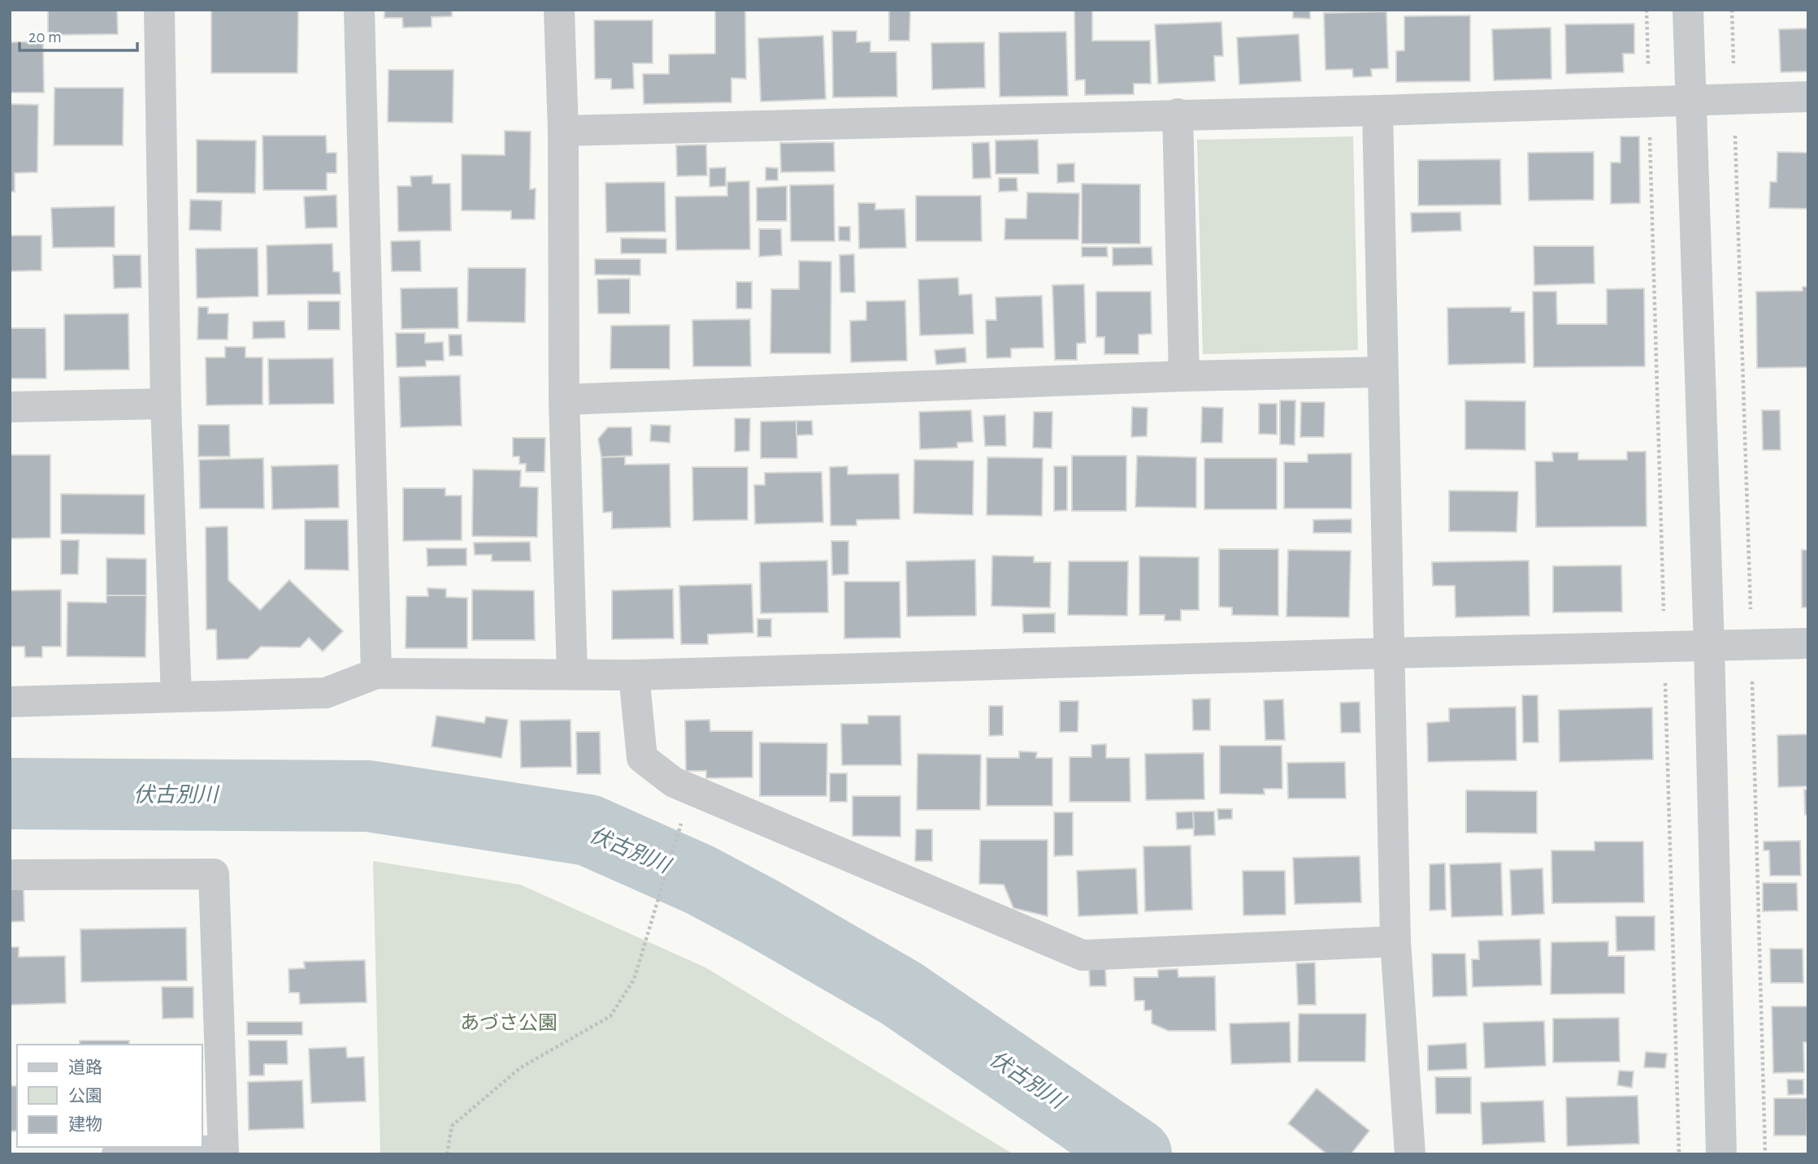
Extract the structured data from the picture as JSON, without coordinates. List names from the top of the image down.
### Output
{
  "water": ["伏古別川"],
  "parks": ["あづさ公園"],
  "legend": ["道路", "公園", "建物"],
  "scale_bar": "20 m"
}
